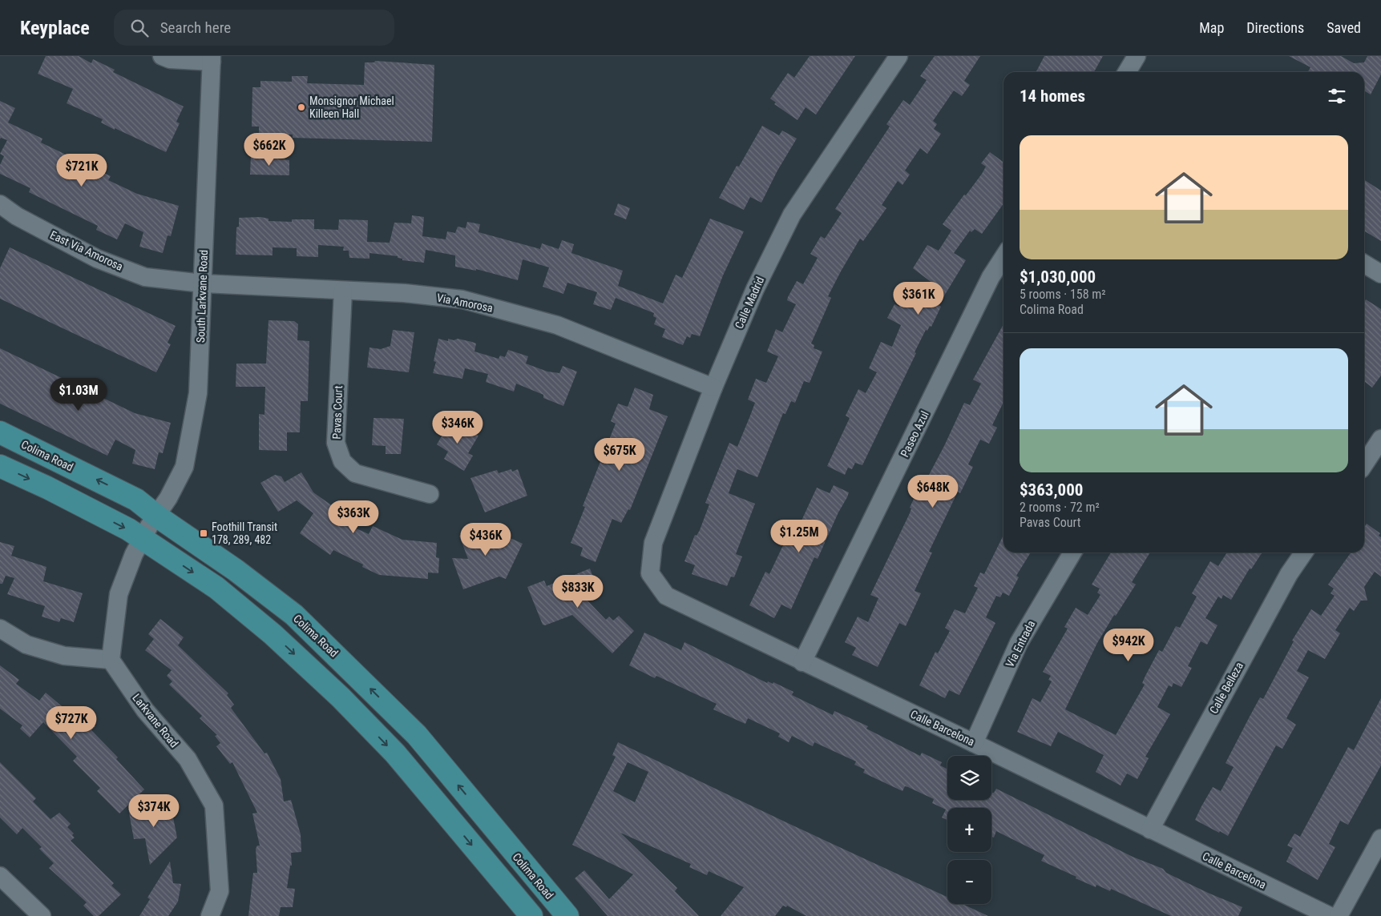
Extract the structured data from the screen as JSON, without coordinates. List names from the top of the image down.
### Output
{
  "streets": {
    "main road": ["Colima Road"],
    "street": [
      "East Via Amorosa",
      "South Larkvane Road",
      "Via Amorosa",
      "Calle Madrid",
      "Pavas Court",
      "Paseo Azul",
      "Via Entrada",
      "Calle Belleza",
      "Larkvane Road",
      "Calle Barcelona"
    ]
  },
  "crossings": [
    ["East Via Amorosa", "South Larkvane Road"],
    ["East Via Amorosa", "Via Amorosa"],
    ["South Larkvane Road", "Via Amorosa"],
    ["South Larkvane Road", "Colima Road"],
    ["Via Amorosa", "Calle Madrid"],
    ["Via Amorosa", "Pavas Court"],
    ["Calle Madrid", "Calle Barcelona"],
    ["Paseo Azul", "Calle Barcelona"],
    ["Via Entrada", "Calle Barcelona"],
    ["Calle Belleza", "Calle Barcelona"]
  ],
  "places": {
    "other": ["Monsignor Michael Killeen Hall"],
    "transit": ["Foothill Transit 178, 289, 482"]
  },
  "page": {
    "header": "Keyplace",
    "search": "Search here",
    "nav": ["Map", "Directions", "Saved"],
    "heading": "14 homes",
    "list": [
      {
        "name": "$1,030,000",
        "note": "5 rooms · 158 m² · Colima Road"
      },
      {
        "name": "$363,000",
        "note": "2 rooms · 72 m² · Pavas Court"
      }
    ],
    "price": [
      "$662K",
      "$721K",
      "$361K",
      "$1.03M",
      "$346K",
      "$675K",
      "$648K",
      "$363K",
      "$1.25M",
      "$436K",
      "$833K",
      "$942K",
      "$727K",
      "$374K"
    ],
    "map_buttons": ["+", "−"]
  }
}
